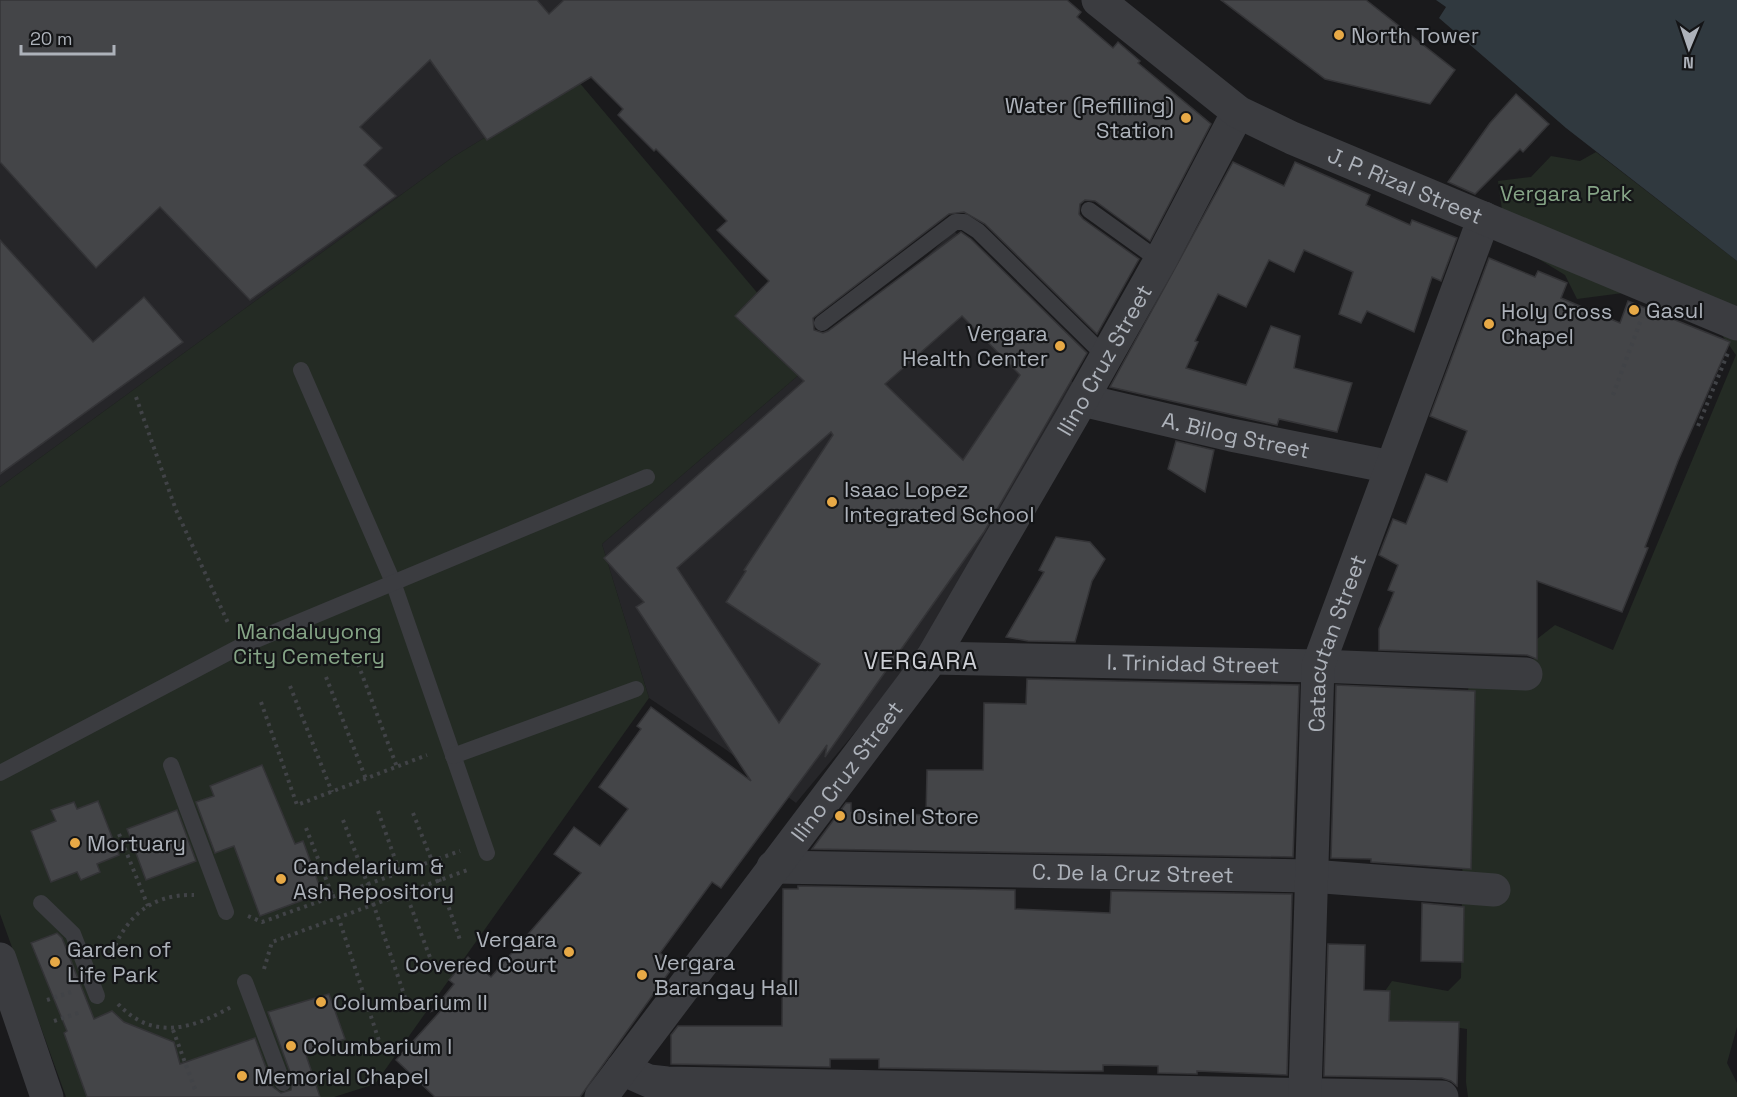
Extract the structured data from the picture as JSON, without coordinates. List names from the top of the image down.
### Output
{
  "streets": {
    "street": [
      "J. P. Rizal Street",
      "Ilino Cruz Street",
      "A. Bilog Street",
      "Catacutan Street",
      "I. Trinidad Street",
      "C. De la Cruz Street"
    ]
  },
  "crossings": [
    ["J. P. Rizal Street", "Ilino Cruz Street"],
    ["J. P. Rizal Street", "Catacutan Street"],
    ["Ilino Cruz Street", "A. Bilog Street"],
    ["Ilino Cruz Street", "I. Trinidad Street"],
    ["Ilino Cruz Street", "C. De la Cruz Street"],
    ["A. Bilog Street", "Catacutan Street"],
    ["Catacutan Street", "I. Trinidad Street"],
    ["Catacutan Street", "C. De la Cruz Street"]
  ],
  "districts": ["VERGARA"],
  "parks": ["Vergara Park", "Mandaluyong City Cemetery"],
  "places": [
    "North Tower",
    "Water (Refilling) Station",
    "Gasul",
    "Holy Cross Chapel",
    "Vergara Health Center",
    "Isaac Lopez Integrated School",
    "Osinel Store",
    "Mortuary",
    "Candelarium & Ash Repository",
    "Vergara Covered Court",
    "Garden of Life Park",
    "Vergara Barangay Hall",
    "Columbarium II",
    "Columbarium I",
    "Memorial Chapel"
  ],
  "scale_bar": "20 m",
  "north": "bottom"
}
